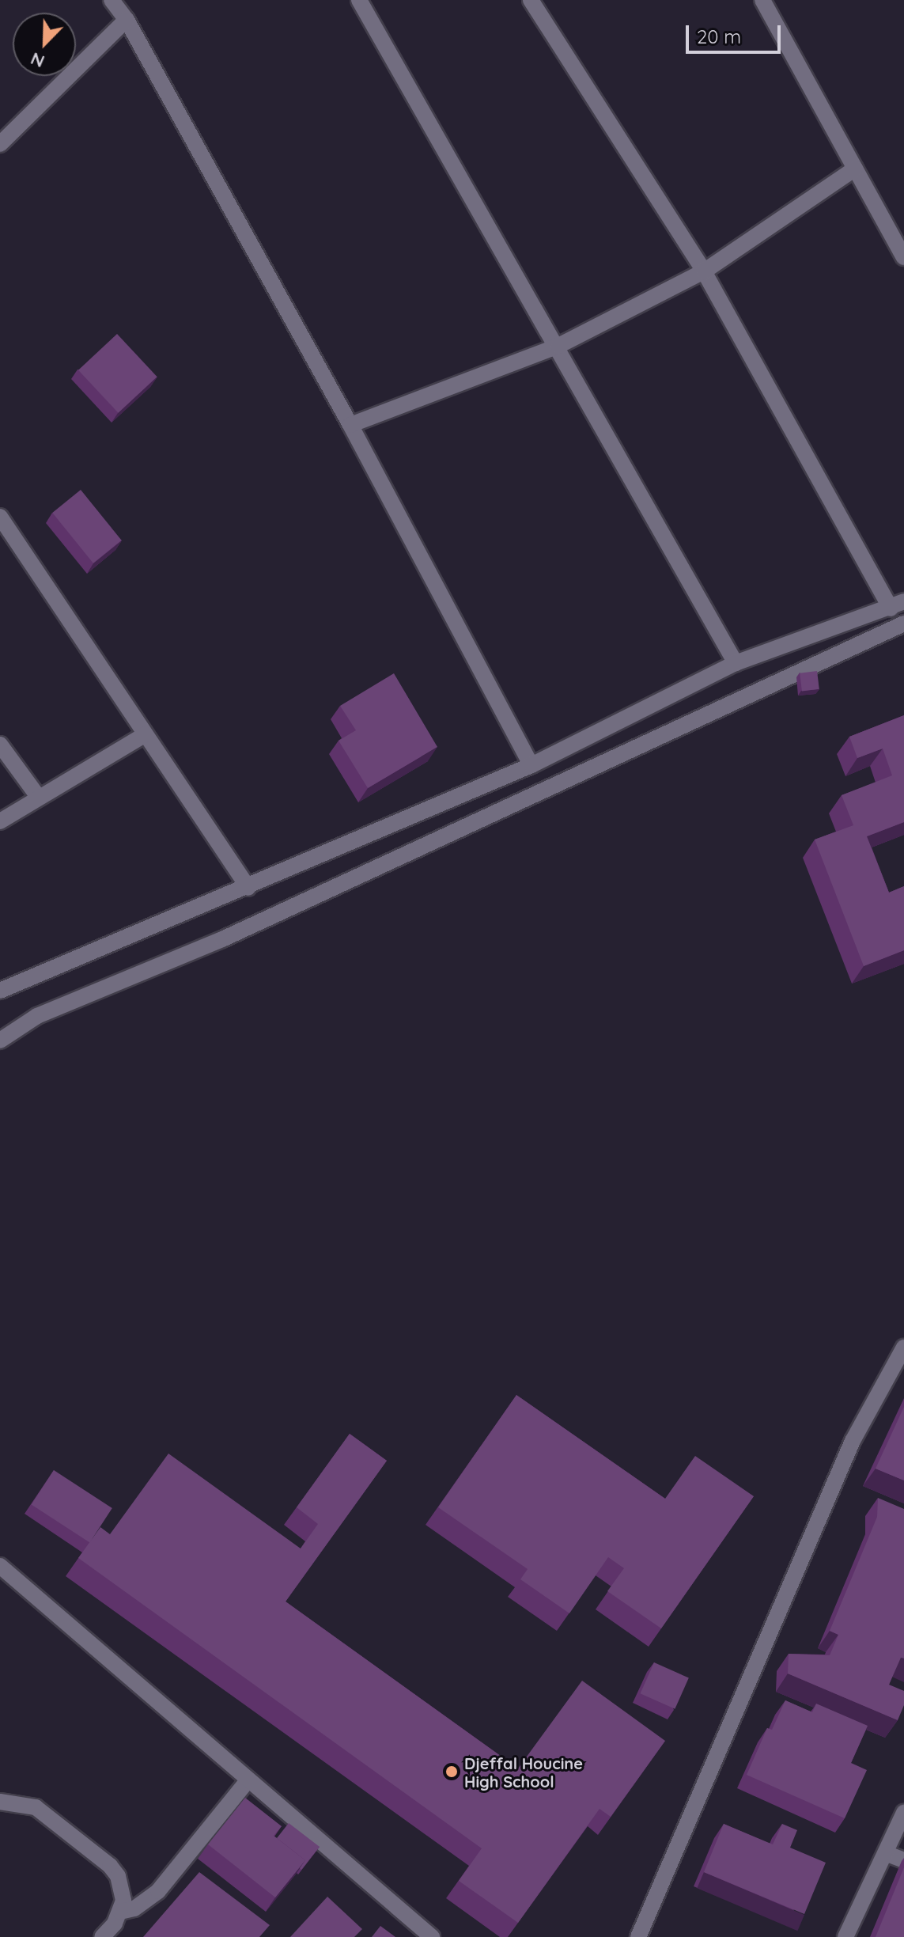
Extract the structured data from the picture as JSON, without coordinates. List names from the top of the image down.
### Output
{
  "places": ["Djeffal Houcine High School"],
  "scale_bar": "20 m",
  "north": "bottom left"
}
